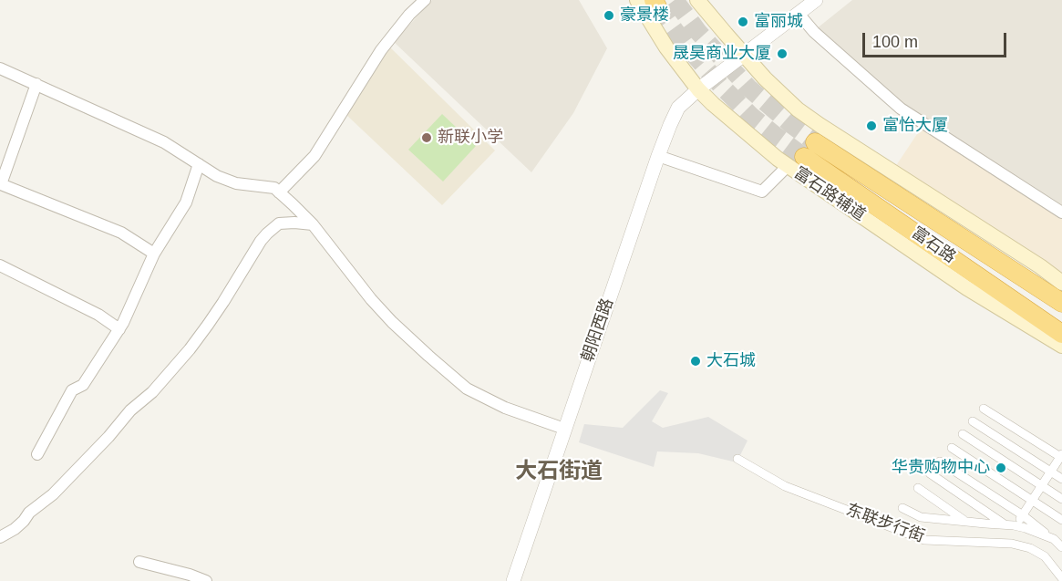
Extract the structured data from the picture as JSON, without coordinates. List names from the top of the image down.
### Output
{
  "streets": {
    "highway": ["富石路"],
    "main road": ["富石路辅道"],
    "street": ["朝阳西路", "东联步行街"]
  },
  "crossings": [
    ["富石路辅道", "朝阳西路"]
  ],
  "districts": ["大石街道"],
  "places": [
    "豪景楼",
    "富丽城",
    "晟昊商业大厦",
    "富怡大厦",
    "新联小学",
    "大石城",
    "华贵购物中心"
  ],
  "scale_bar": "100 m"
}
